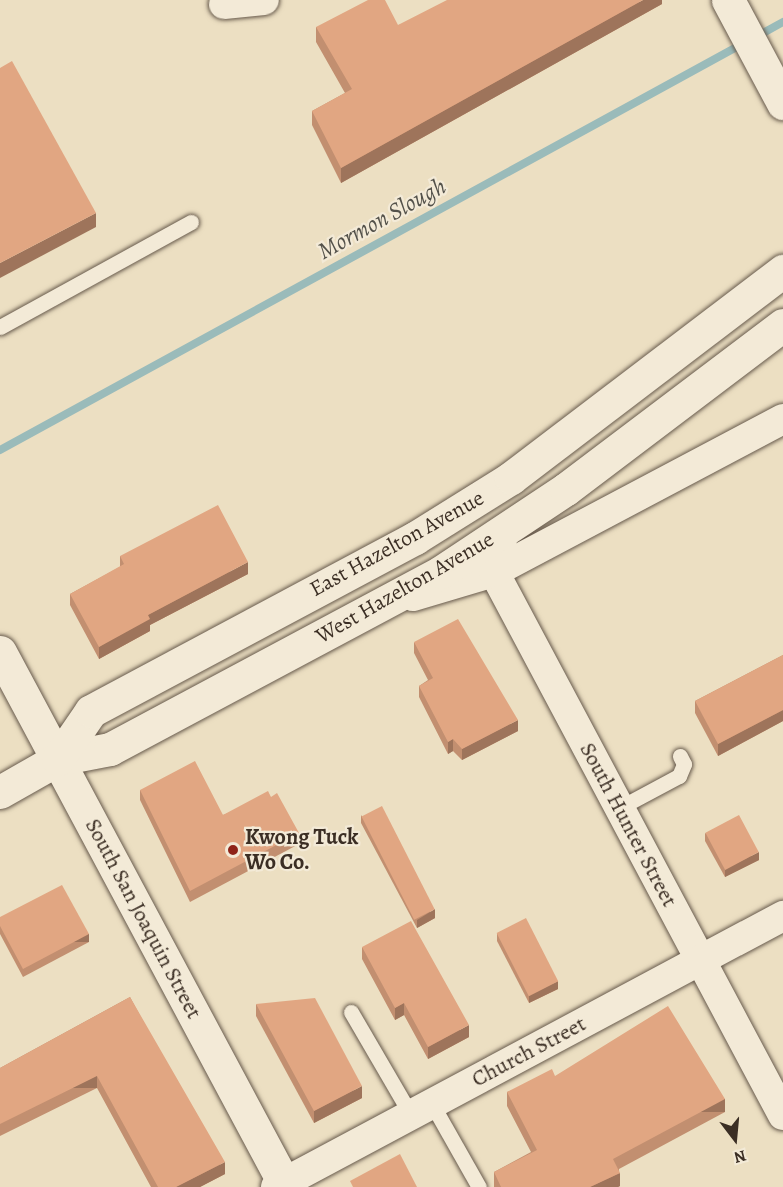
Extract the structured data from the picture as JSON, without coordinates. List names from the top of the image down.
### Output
{
  "streets": {
    "main road": ["East Hazelton Avenue", "West Hazelton Avenue", "South San Joaquin Street"],
    "street": ["South Hunter Street", "Church Street"]
  },
  "crossings": [
    ["East Hazelton Avenue", "West Hazelton Avenue"],
    ["East Hazelton Avenue", "South Hunter Street"],
    ["East Hazelton Avenue", "South San Joaquin Street"],
    ["West Hazelton Avenue", "South San Joaquin Street"],
    ["South Hunter Street", "Church Street"],
    ["South San Joaquin Street", "Church Street"]
  ],
  "water": ["Mormon Slough"],
  "places": ["Kwong Tuck Wo Co."],
  "north": "bottom"
}
